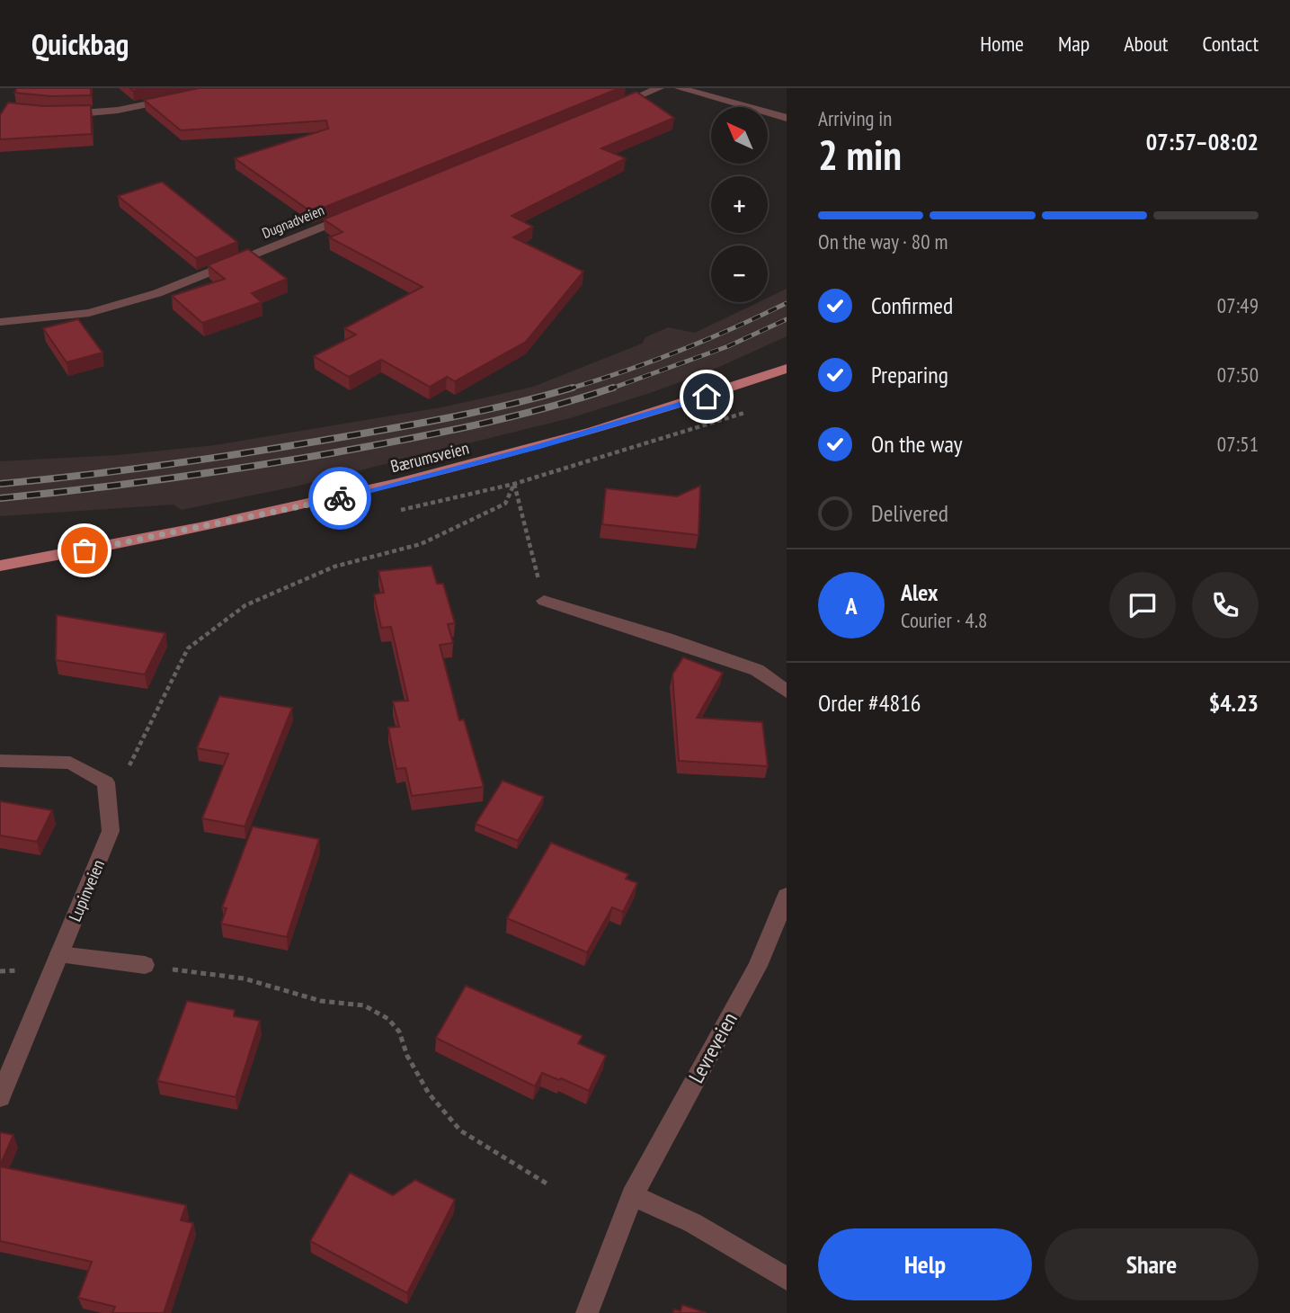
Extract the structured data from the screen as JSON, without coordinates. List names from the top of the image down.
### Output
{
  "streets": {
    "main road": ["Bærumsveien"],
    "street": ["Dugnadveien", "Lupinveien", "Levreveien"]
  },
  "north": "top left",
  "page": {
    "header": "Quickbag",
    "nav": [
      "Home",
      "Map",
      "About",
      "Contact"
    ],
    "heading": ["2 min", "Arriving in", "07:57–08:02"],
    "panel": [
      "Alex",
      "Courier · 4.8",
      "Order #4816",
      "$4.23"
    ],
    "map_buttons": ["+", "−"],
    "bar": "On the way · 80 m",
    "list": [
      ["Confirmed", "07:49"],
      ["Preparing", "07:50"],
      ["On the way", "07:51"],
      "Delivered"
    ],
    "round": "A",
    "buttons": ["Help", "Share"]
  }
}
